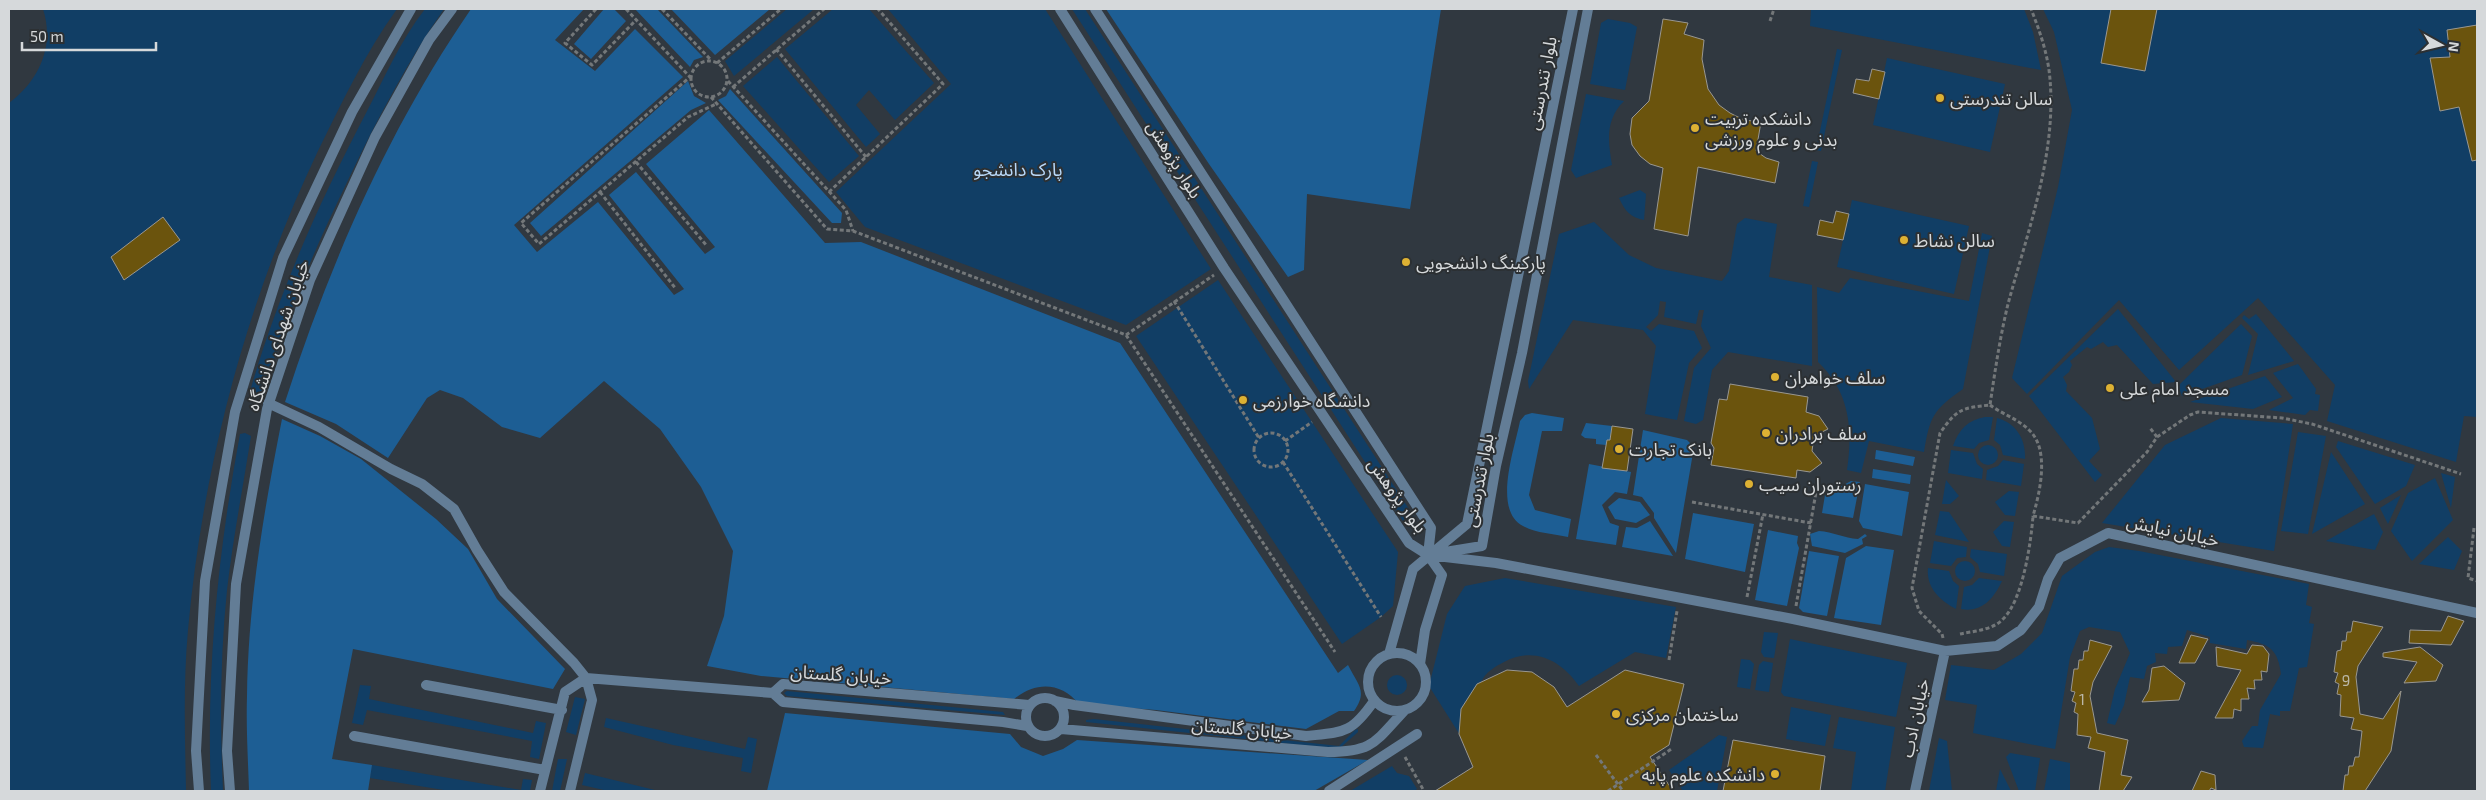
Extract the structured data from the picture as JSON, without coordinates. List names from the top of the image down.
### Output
{
  "streets": {
    "lane": [
      "بلوار تندرستی",
      "بلوار پژوهش",
      "خیابان شهدای دانشگاه",
      "خیابان نیایش",
      "خیابان گلستان",
      "خیابان ادب"
    ]
  },
  "crossings": [
    ["بلوار تندرستی", "بلوار پژوهش"],
    ["بلوار تندرستی", "خیابان نیایش"],
    ["بلوار پژوهش", "خیابان نیایش"],
    ["خیابان نیایش", "خیابان ادب"]
  ],
  "parks": ["پارک دانشجو"],
  "places": [
    "سالن تندرستی",
    "دانشکده تربیت بدنی و علوم ورزشی",
    "سالن نشاط",
    "پارکینگ دانشجویی",
    "سلف خواهران",
    "مسجد امام علی",
    "دانشگاه خوارزمی",
    "سلف برادران",
    "بانک تجارت",
    "رستوران سیب",
    "ساختمان مرکزی",
    "دانشکده علوم پایه"
  ],
  "house_numbers": ["9", "1"],
  "scale_bar": "50 m",
  "north": "right"
}
